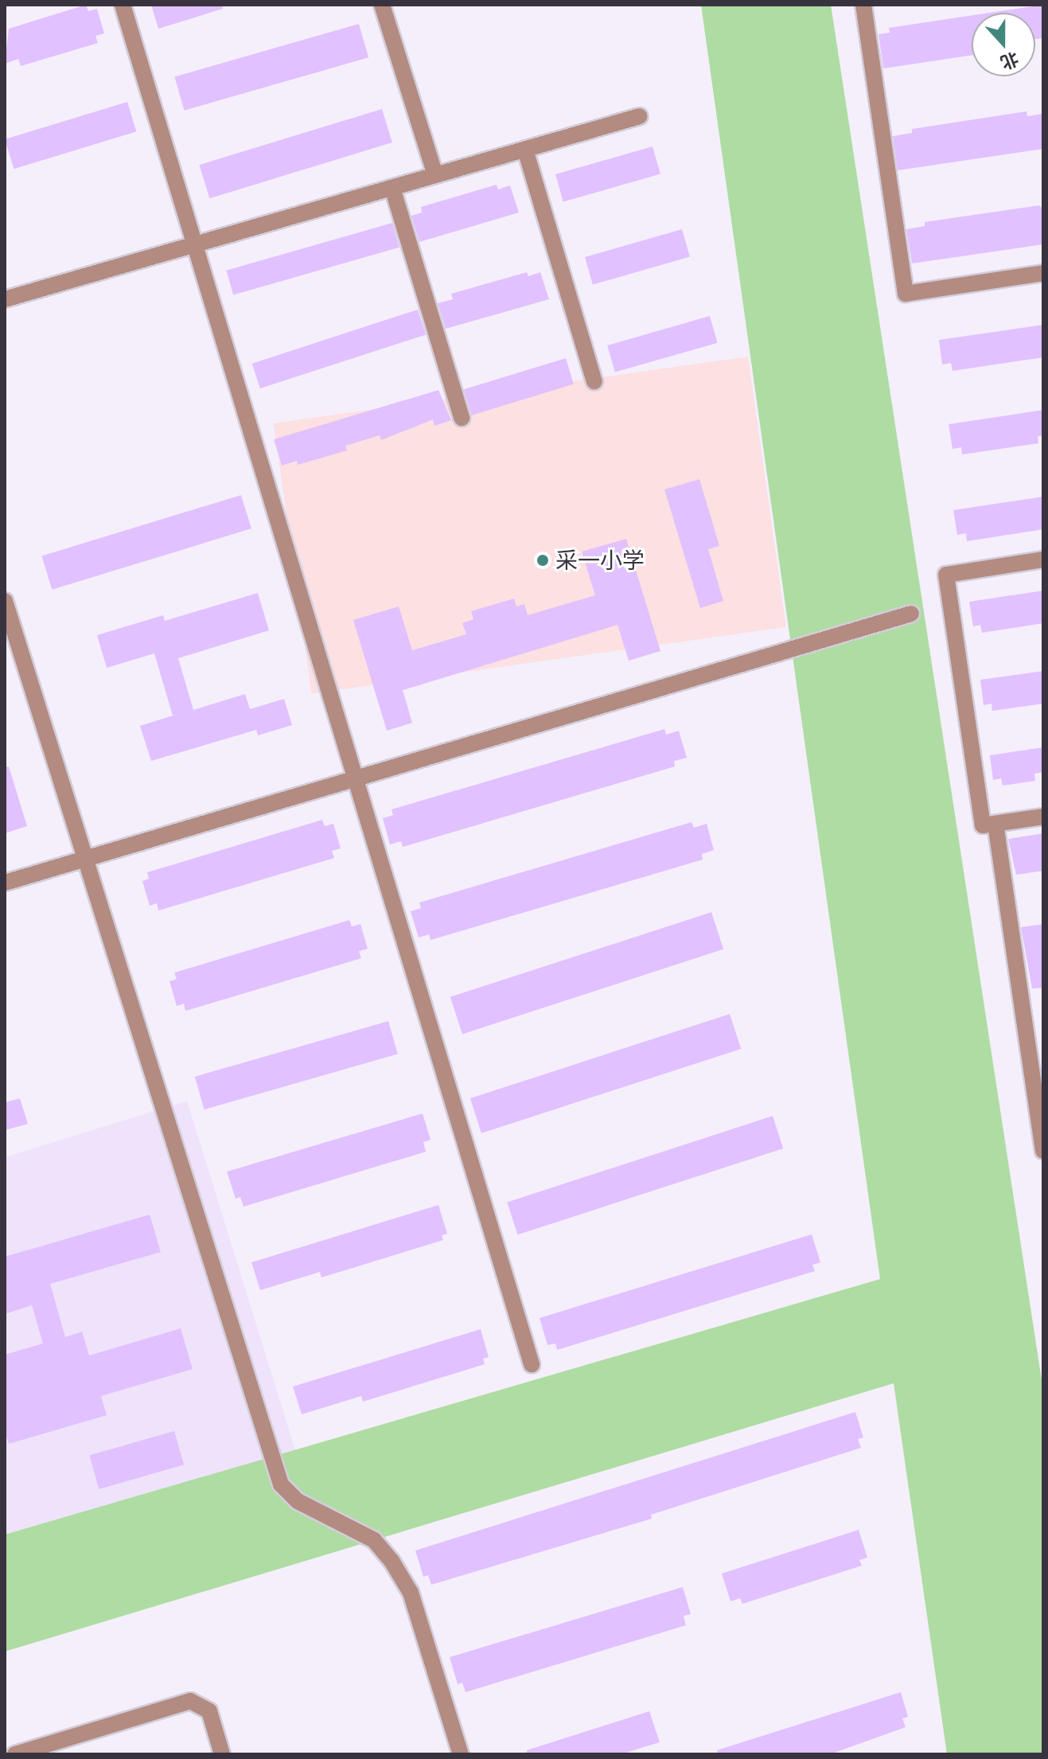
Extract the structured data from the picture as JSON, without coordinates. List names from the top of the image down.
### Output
{
  "places": ["采一小学"],
  "north": "bottom"
}
